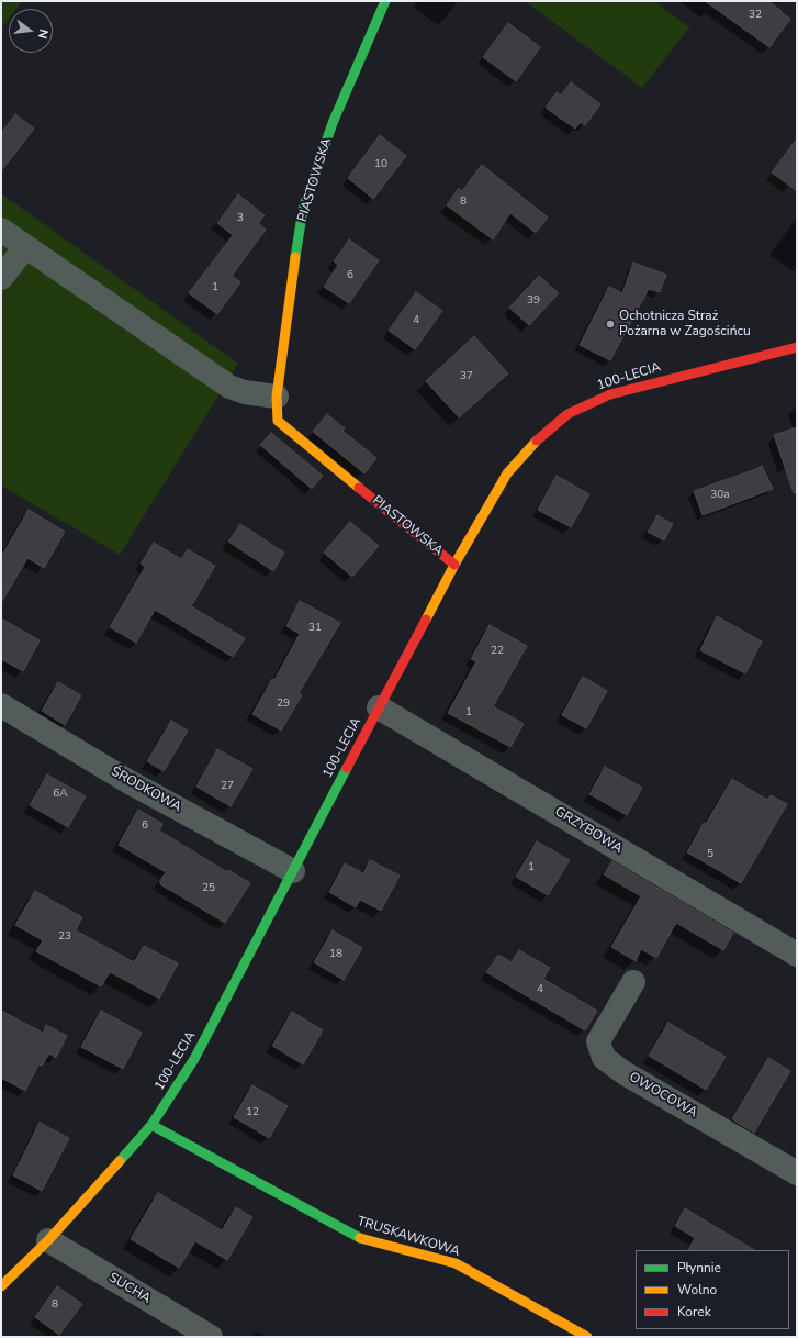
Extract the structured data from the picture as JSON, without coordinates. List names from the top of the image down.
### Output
{
  "streets": {
    "street": [
      "PIASTOWSKA",
      "100-LECIA",
      "ŚRODKOWA",
      "GRZYBOWA",
      "OWOCOWA",
      "TRUSKAWKOWA",
      "SUCHA"
    ]
  },
  "crossings": [
    ["PIASTOWSKA", "100-LECIA"],
    ["100-LECIA", "ŚRODKOWA"],
    ["100-LECIA", "GRZYBOWA"],
    ["100-LECIA", "TRUSKAWKOWA"],
    ["100-LECIA", "SUCHA"]
  ],
  "places": ["Ochotnicza Straż Pożarna w Zagościńcu"],
  "house_numbers": [
    "32",
    "10",
    "8",
    "3",
    "6",
    "1",
    "39",
    "4",
    "37",
    "30a",
    "31",
    "22",
    "29",
    "1",
    "27",
    "6A",
    "6",
    "5",
    "1",
    "25",
    "23",
    "18",
    "4",
    "12",
    "8"
  ],
  "legend": ["Płynnie", "Wolno", "Korek"],
  "north": "right"
}
